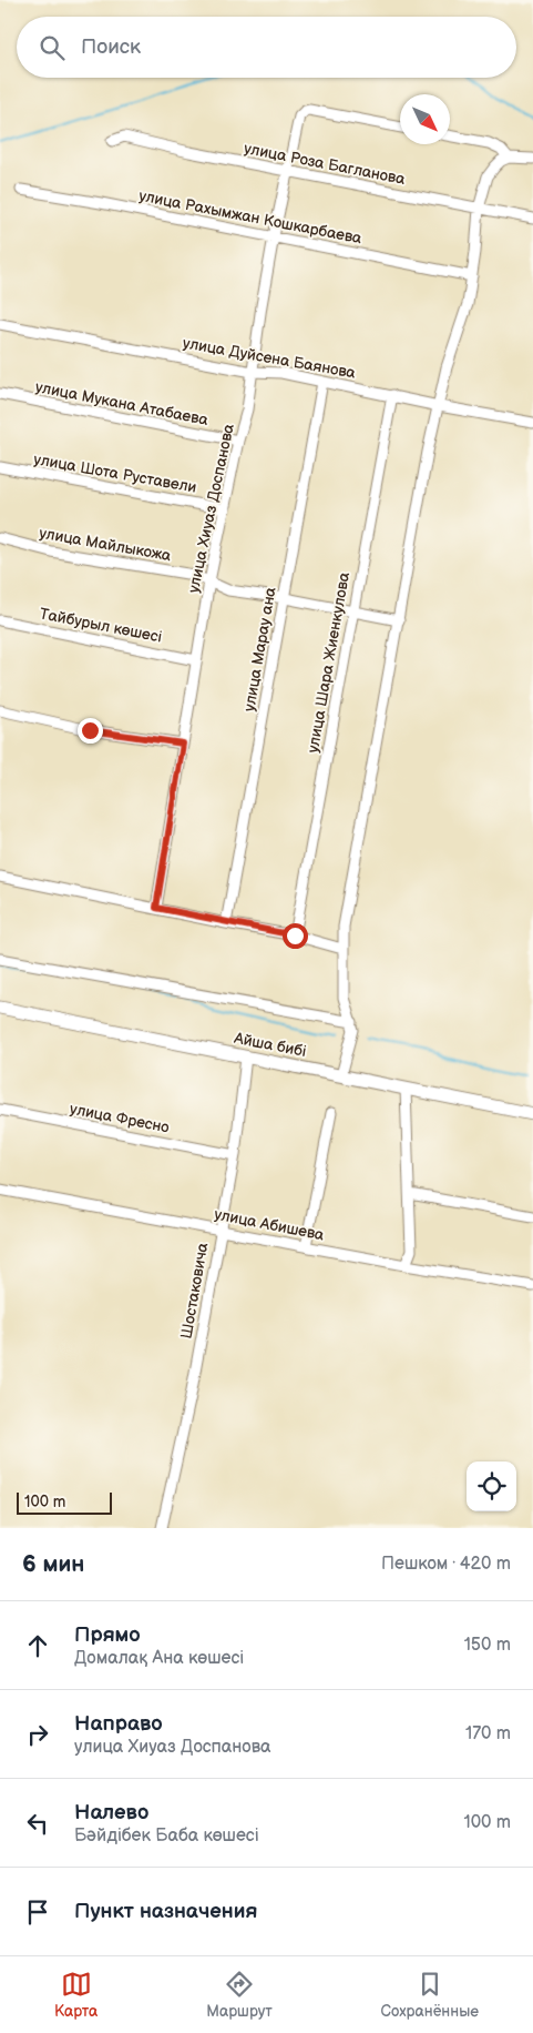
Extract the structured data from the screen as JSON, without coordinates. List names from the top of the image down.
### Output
{
  "streets": {
    "main road": ["Айша бибі"],
    "street": [
      "улица Роза Багланова",
      "улица Рахымжан Кошкарбаева",
      "улица Дуйсена Баянова",
      "улица Мукана Атабаева",
      "улица Шота Руставели",
      "улица Хиуаз Доспанова",
      "улица Майлыкожа",
      "Тайбурыл көшесі",
      "улица Марау ана",
      "улица Шара Жиенкулова",
      "улица Фресно",
      "улица Абишева",
      "Шостаковича"
    ]
  },
  "crossings": [
    ["улица Роза Багланова", "улица Хиуаз Доспанова"],
    ["улица Рахымжан Кошкарбаева", "улица Хиуаз Доспанова"],
    ["улица Дуйсена Баянова", "улица Хиуаз Доспанова"],
    ["улица Дуйсена Баянова", "улица Марау ана"],
    ["улица Дуйсена Баянова", "улица Шара Жиенкулова"],
    ["улица Мукана Атабаева", "улица Хиуаз Доспанова"],
    ["улица Шота Руставели", "улица Хиуаз Доспанова"],
    ["улица Хиуаз Доспанова", "улица Майлыкожа"],
    ["улица Хиуаз Доспанова", "Тайбурыл көшесі"],
    ["улица Майлыкожа", "улица Марау ана"],
    ["улица Майлыкожа", "улица Шара Жиенкулова"],
    ["Айша бибі", "Шостаковича"],
    ["улица Фресно", "Шостаковича"],
    ["улица Абишева", "Шостаковича"]
  ],
  "scale_bar": "100 m",
  "north": "bottom right",
  "page": {
    "search": "Поиск",
    "scale": "100 m",
    "heading": ["6 мин", "Пешком · 420 m"],
    "list": [
      ["Прямо", "Домалақ Ана көшесі", "150 m"],
      ["Направо", "улица Хиуаз Доспанова", "170 m"],
      ["Налево", "Бәйдібек Баба көшесі", "100 m"],
      "Пункт назначения"
    ],
    "nav": ["Карта", "Маршрут", "Сохранённые"]
  }
}
